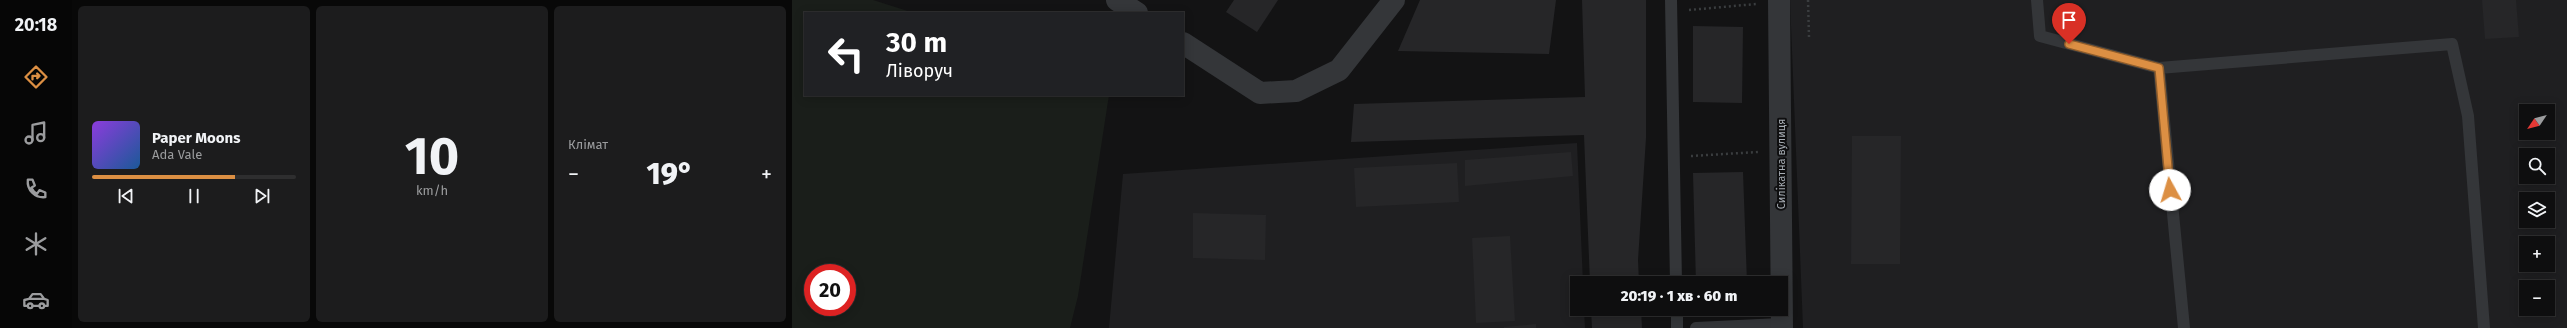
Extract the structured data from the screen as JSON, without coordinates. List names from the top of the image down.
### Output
{
  "streets": {
    "street": ["Силікатна вулиця"]
  },
  "north": "bottom left",
  "page": {
    "tabs": "20:18",
    "tile": [
      ["10", "km/h"],
      "Клімат"
    ],
    "turn": ["30 m", "Ліворуч"],
    "map_buttons": ["+", "−"],
    "song": ["Paper Moons", "Ada Vale"],
    "heat": ["−", "19°", "+"],
    "limit": "20",
    "trip": "20:19 · 1 хв · 60 m"
  }
}
